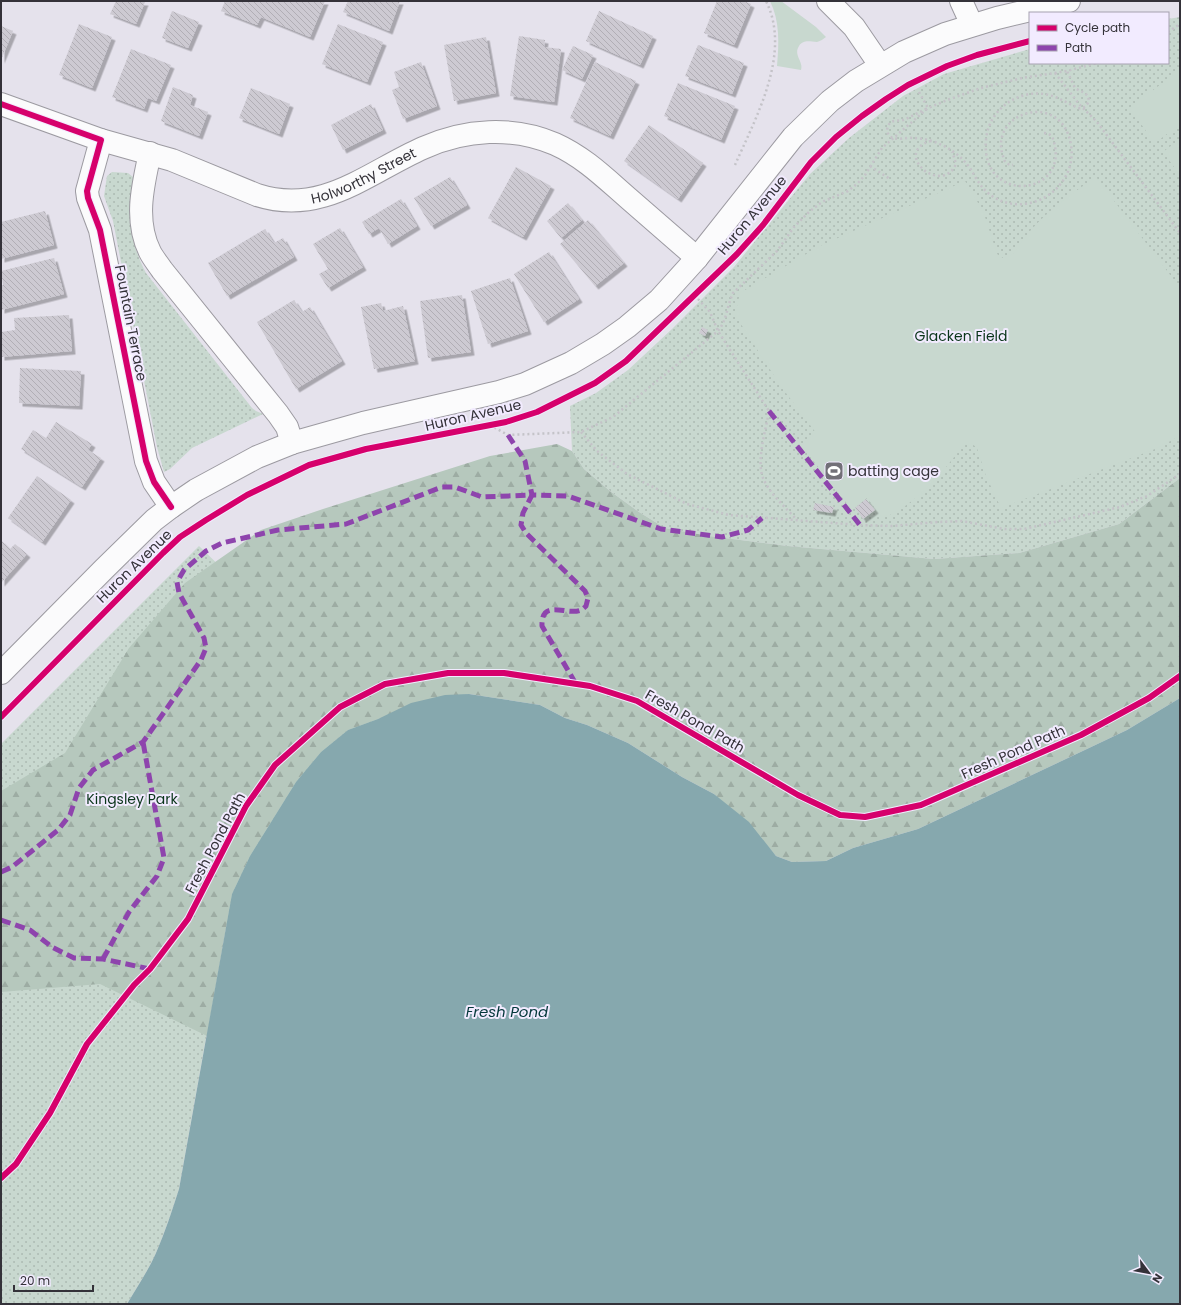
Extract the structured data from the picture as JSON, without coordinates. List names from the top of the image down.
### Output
{
  "streets": {
    "street": ["Holworthy Street", "Huron Avenue", "Fountain Terrace"],
    "cycle path": ["Fresh Pond Path"]
  },
  "crossings": [
    ["Holworthy Street", "Huron Avenue"],
    ["Holworthy Street", "Fountain Terrace"],
    ["Huron Avenue", "Fountain Terrace"]
  ],
  "water": ["Fresh Pond"],
  "parks": ["Glacken Field", "Kingsley Park"],
  "places": {
    "sports": ["batting cage"]
  },
  "legend": ["Cycle path", "Path"],
  "scale_bar": "20 m",
  "north": "bottom right"
}
